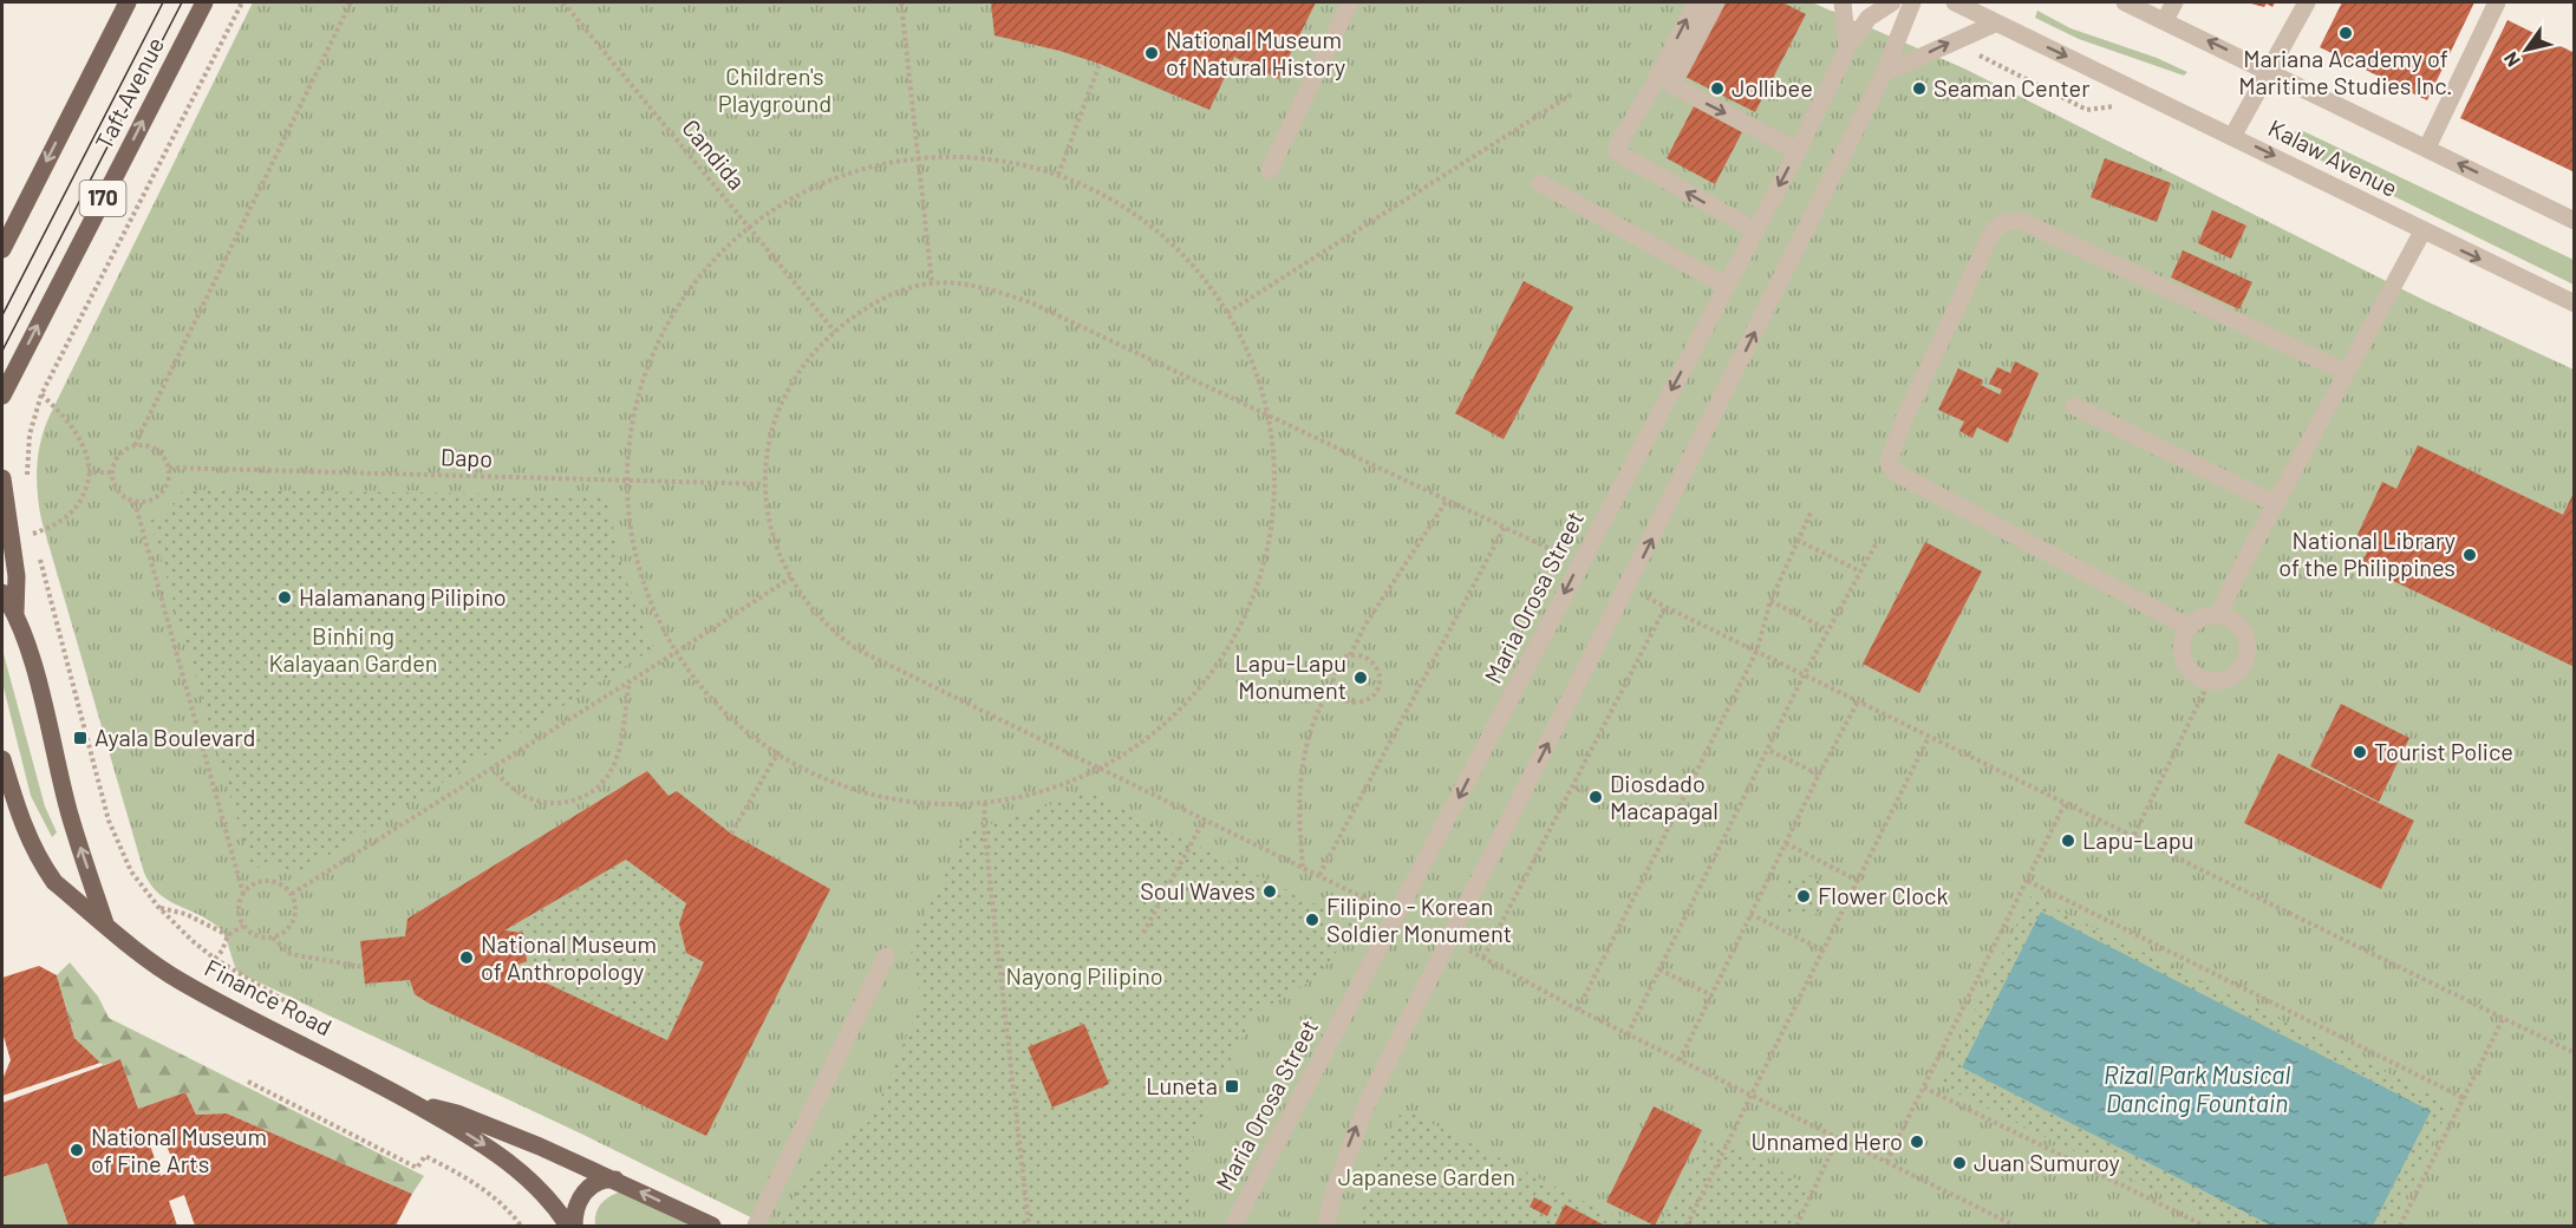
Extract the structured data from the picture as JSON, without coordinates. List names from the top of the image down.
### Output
{
  "streets": {
    "main road": ["Taft Avenue", "170", "Finance Road"],
    "street": ["Kalaw Avenue", "Maria Orosa Street"],
    "path": ["Candida", "Dapo"]
  },
  "water": ["Rizal Park Musical Dancing Fountain"],
  "parks": [
    "Children's Playground",
    "Binhi ng Kalayaan Garden",
    "Nayong Pilipino",
    "Japanese Garden"
  ],
  "places": {
    "other": [
      "Mariana Academy of Maritime Studies Inc.",
      "National Museum of Natural History",
      "Jollibee",
      "Seaman Center",
      "National Library of the Philippines",
      "Halamanang Pilipino",
      "Lapu-Lapu Monument",
      "Tourist Police",
      "Diosdado Macapagal",
      "Lapu-Lapu",
      "Soul Waves",
      "Flower Clock",
      "Filipino - Korean Soldier Monument",
      "National Museum of Anthropology",
      "Unnamed Hero",
      "National Museum of Fine Arts",
      "Juan Sumuroy"
    ],
    "transit": ["Ayala Boulevard", "Luneta"]
  },
  "north": "bottom left"
}
